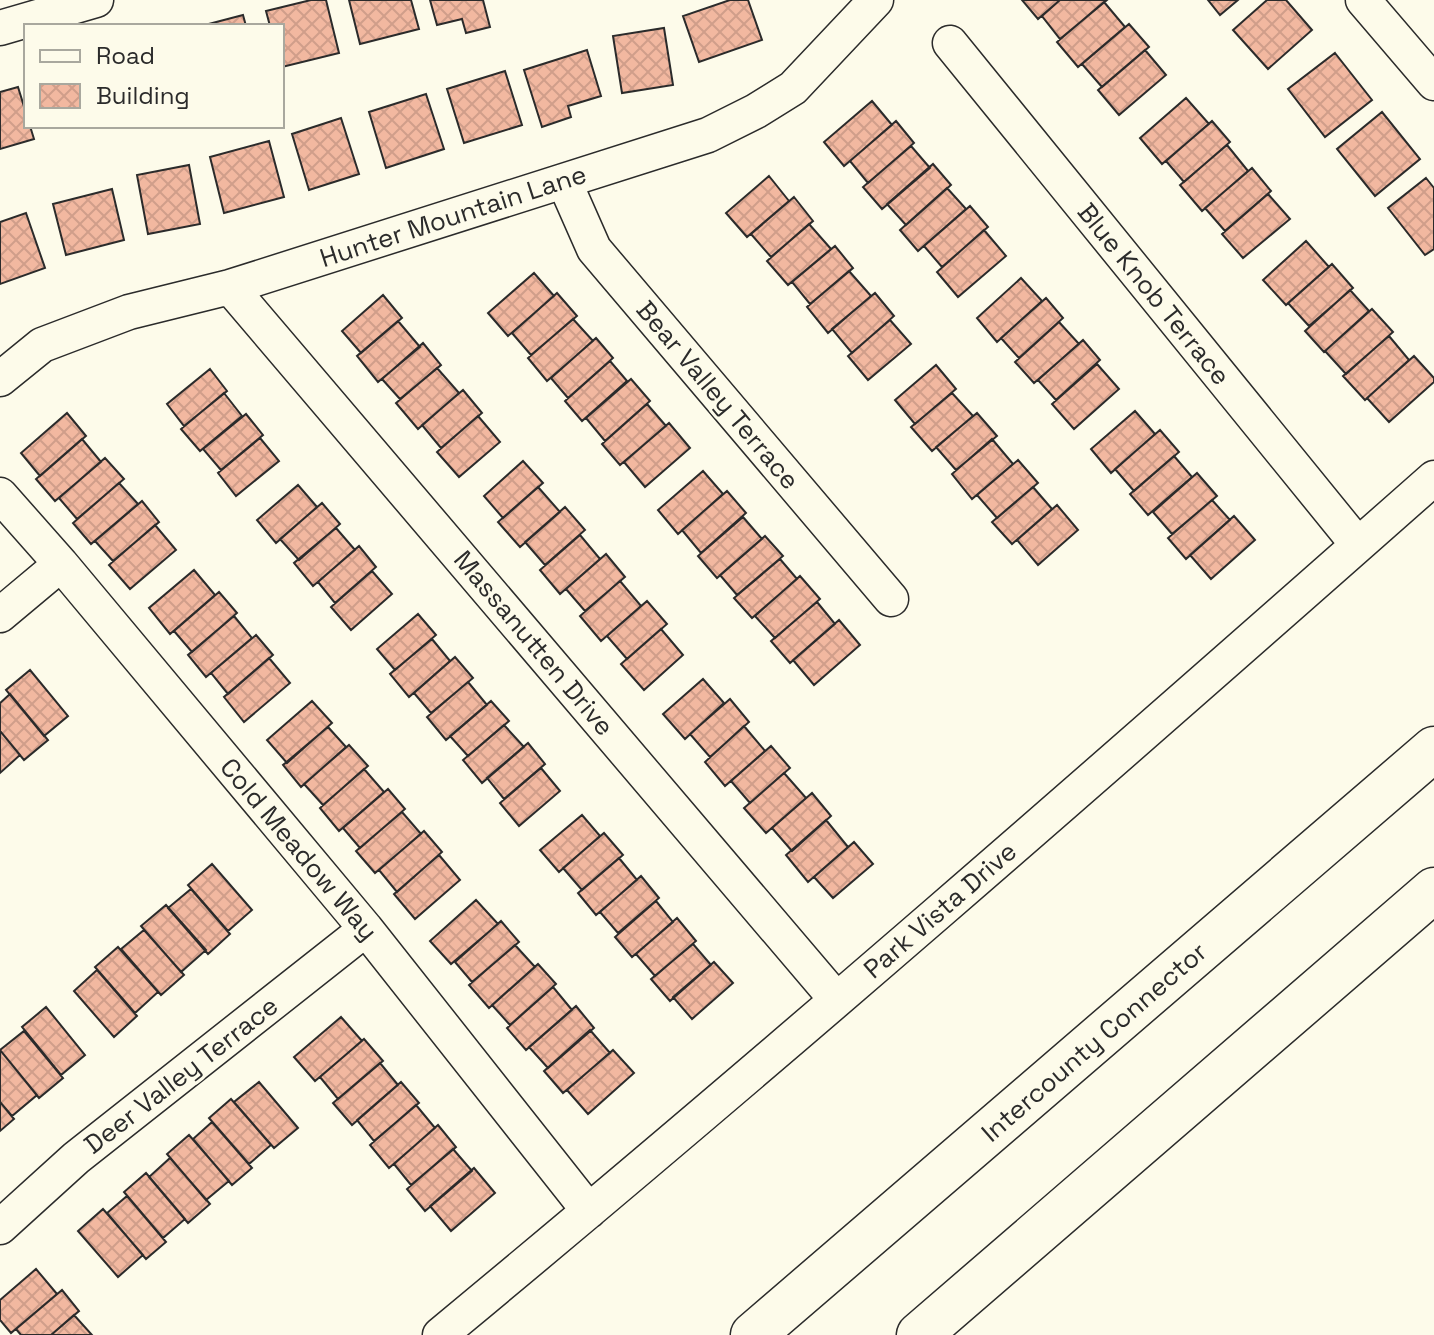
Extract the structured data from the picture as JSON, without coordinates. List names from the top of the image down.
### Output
{
  "streets": {
    "highway": ["Intercounty Connector"],
    "street": [
      "Hunter Mountain Lane",
      "Blue Knob Terrace",
      "Bear Valley Terrace",
      "Massanutten Drive",
      "Cold Meadow Way",
      "Park Vista Drive",
      "Deer Valley Terrace"
    ]
  },
  "crossings": [
    ["Hunter Mountain Lane", "Bear Valley Terrace"],
    ["Hunter Mountain Lane", "Massanutten Drive"],
    ["Blue Knob Terrace", "Park Vista Drive"],
    ["Massanutten Drive", "Park Vista Drive"],
    ["Cold Meadow Way", "Park Vista Drive"],
    ["Cold Meadow Way", "Deer Valley Terrace"]
  ],
  "legend": ["Road", "Building"]
}
